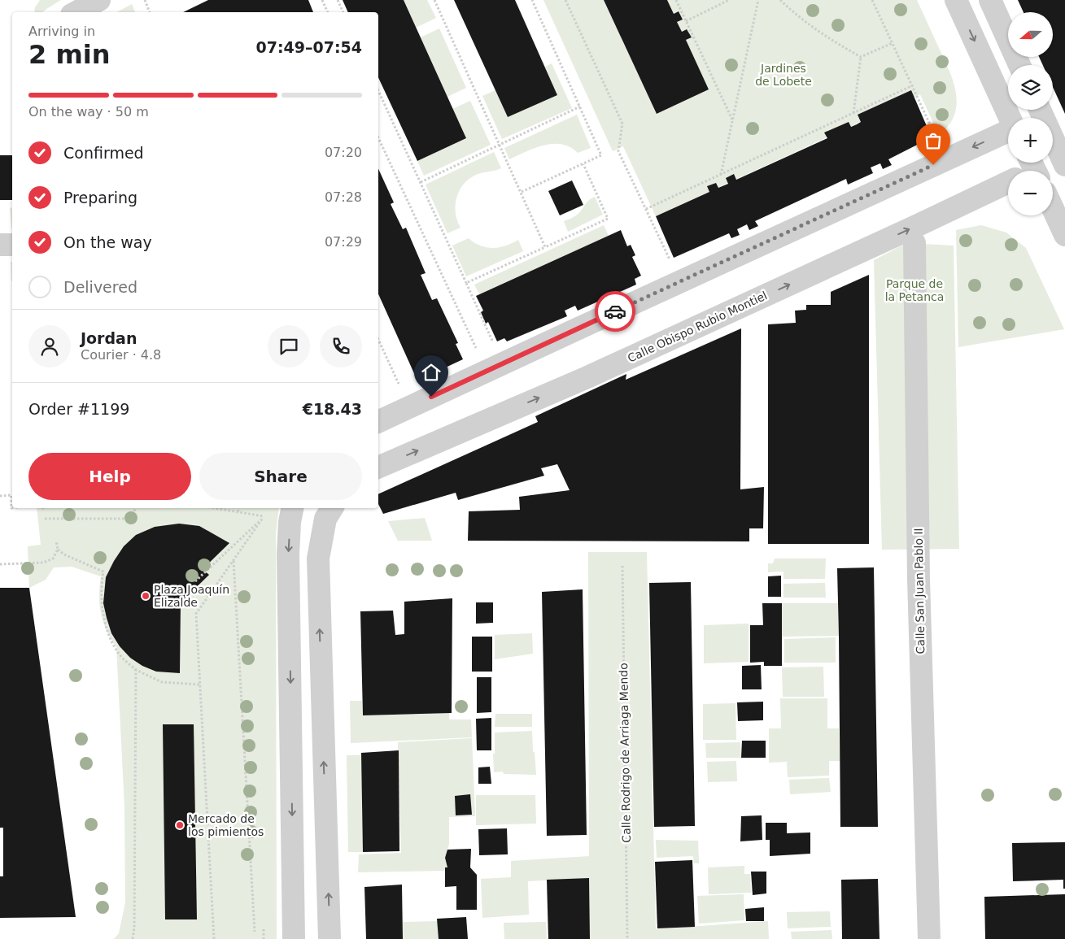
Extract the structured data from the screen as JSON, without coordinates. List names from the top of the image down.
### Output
{
  "streets": {
    "street": ["Calle Obispo Rubio Montiel", "Calle San Juan Pablo II"],
    "path": ["Calle Rodrigo de Arriaga Mendo"]
  },
  "parks": ["Jardines de Lobete", "Parque de la Petanca"],
  "places": ["Plaza Joaquín Elizalde", "Mercado de los pimientos"],
  "north": "left",
  "page": {
    "map_buttons": ["+", "−"],
    "heading": ["2 min", "Arriving in", "07:49–07:54"],
    "panel": [
      "Jordan",
      "Courier · 4.8",
      "Order #1199",
      "€18.43"
    ],
    "bar": "On the way · 50 m",
    "list": [
      ["Confirmed", "07:20"],
      ["Preparing", "07:28"],
      ["On the way", "07:29"],
      "Delivered"
    ],
    "buttons": ["Help", "Share"]
  }
}
